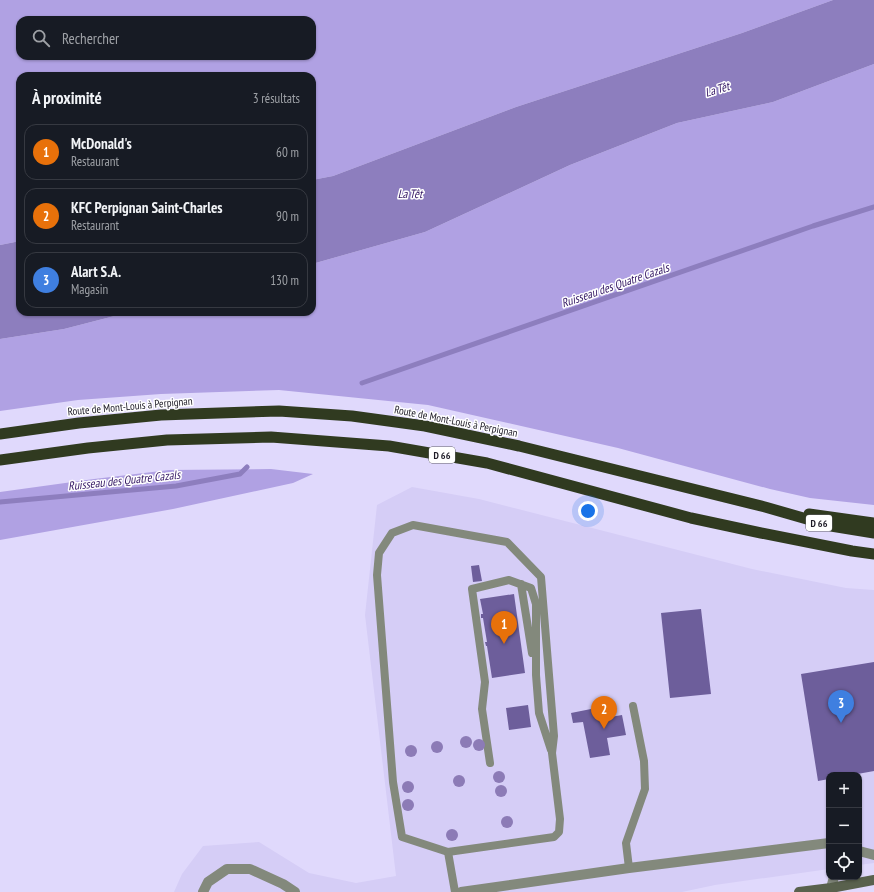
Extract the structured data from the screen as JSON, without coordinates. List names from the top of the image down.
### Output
{
  "streets": {
    "highway": ["Route de Mont-Louis à Perpignan", "D 66"]
  },
  "water": ["La Têt", "Ruisseau des Quatre Cazals"],
  "page": {
    "search": "Rechercher",
    "heading": ["À proximité", "3 résultats"],
    "list": [
      {
        "mark": "1",
        "name": "McDonald's",
        "note": "Restaurant",
        "value": "60 m"
      },
      {
        "mark": "2",
        "name": "KFC Perpignan Saint-Charles",
        "note": "Restaurant",
        "value": "90 m"
      },
      {
        "mark": "3",
        "name": "Alart S.A.",
        "note": "Magasin",
        "value": "130 m"
      }
    ],
    "pins": ["1", "3", "2"],
    "map_buttons": ["+", "−"]
  }
}
